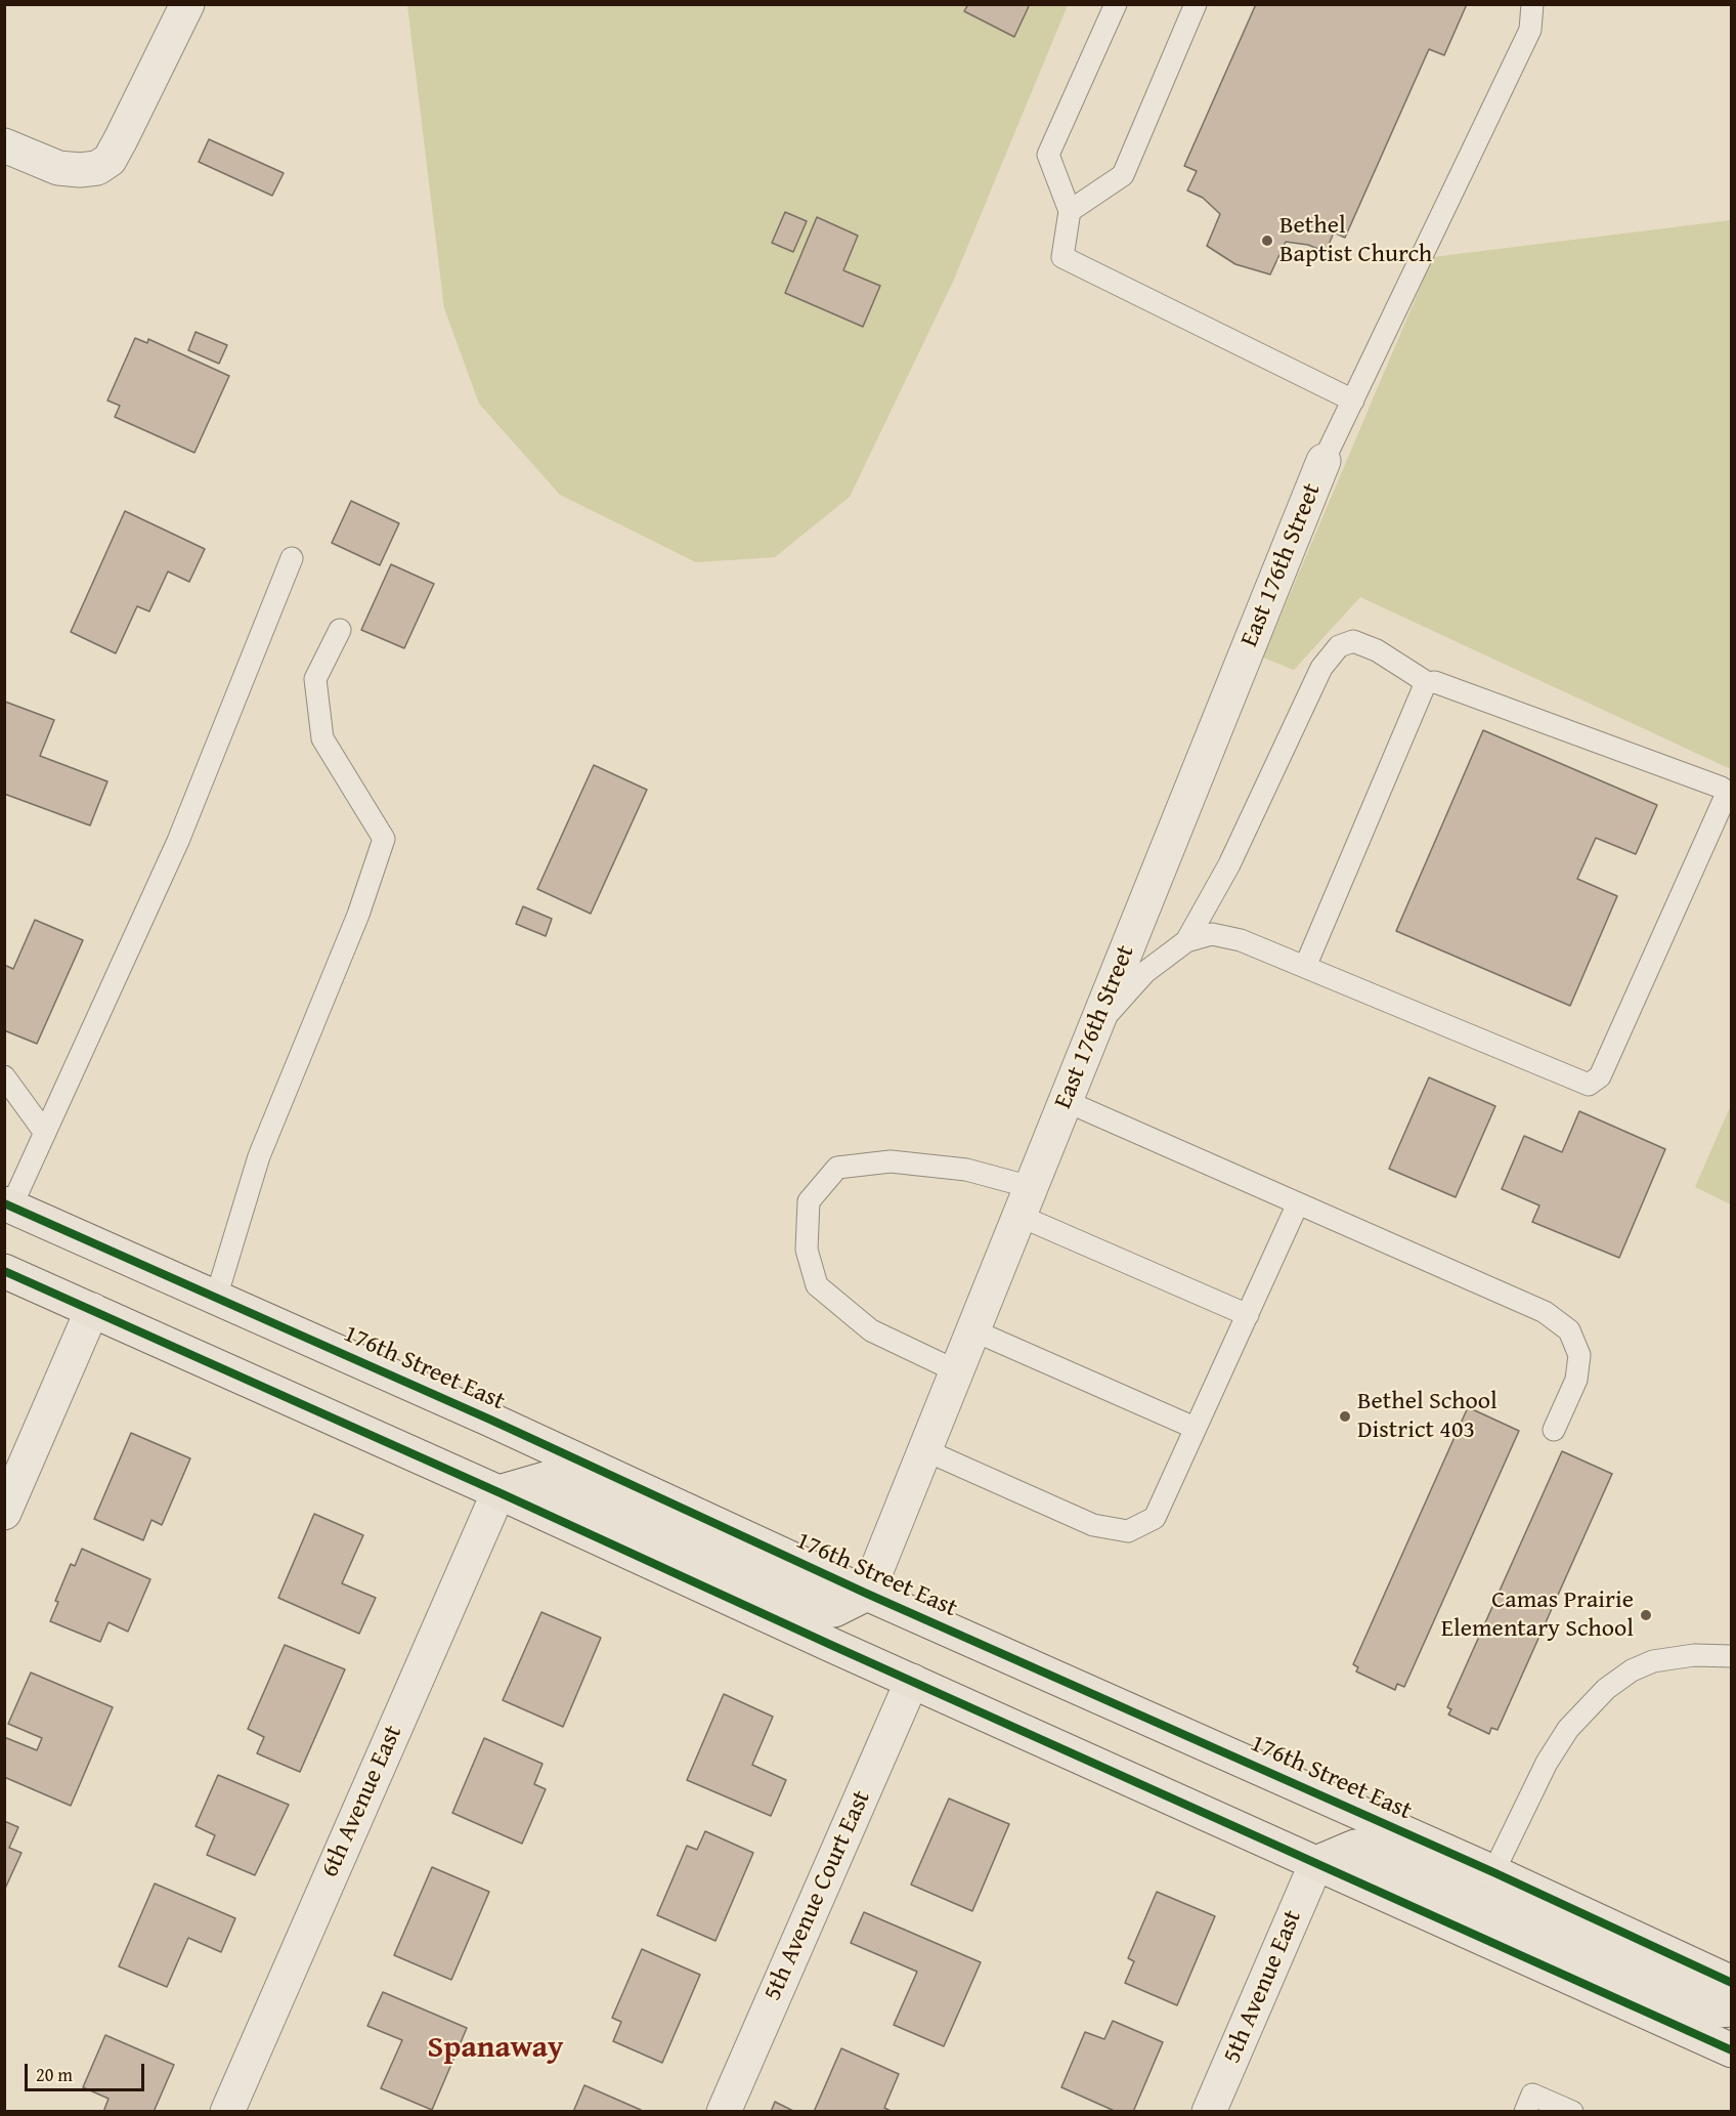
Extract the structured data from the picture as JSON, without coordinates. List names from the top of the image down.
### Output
{
  "streets": {
    "main road": ["176th Street East"],
    "street": [
      "East 176th Street",
      "6th Avenue East",
      "5th Avenue Court East",
      "5th Avenue East"
    ]
  },
  "crossings": [
    ["East 176th Street", "176th Street East"]
  ],
  "districts": ["Spanaway"],
  "places": ["Bethel Baptist Church", "Bethel School District 403", "Camas Prairie Elementary School"],
  "scale_bar": "20 m"
}
